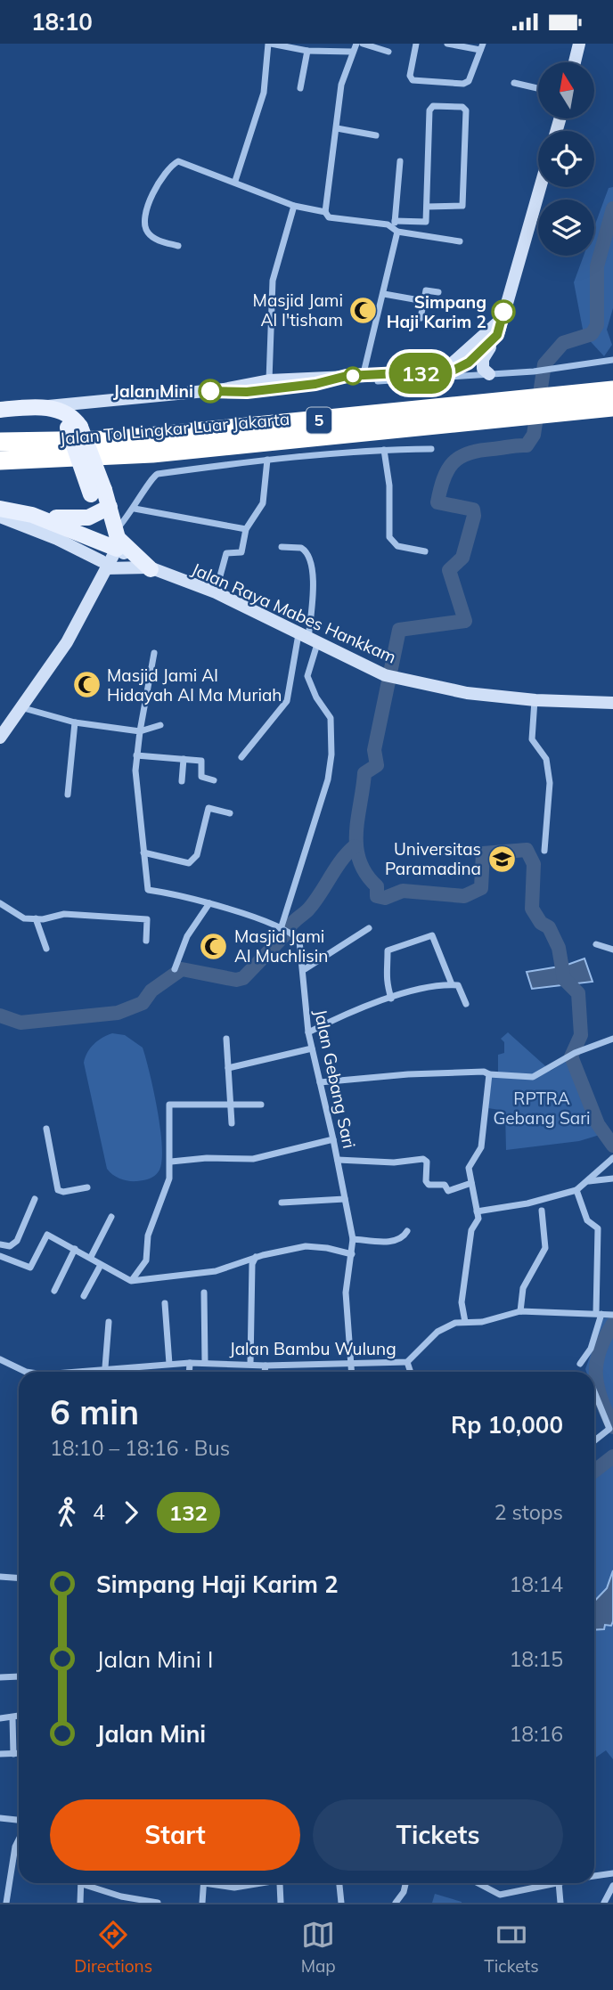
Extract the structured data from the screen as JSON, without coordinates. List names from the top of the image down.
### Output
{
  "streets": {
    "highway": ["5", "Jalan Tol Lingkar Luar Jakarta"],
    "main road": ["Jalan Raya Mabes Hankkam"],
    "street": ["Jalan Gebang Sari", "Jalan Bambu Wulung"]
  },
  "crossings": [
    ["Jalan Gebang Sari", "Jalan Bambu Wulung"]
  ],
  "parks": ["RPTRA Gebang Sari"],
  "places": {
    "mosque": ["Masjid Jami Al I'tisham", "Masjid Jami Al Hidayah Al Ma Muriah", "Masjid Jami Al Muchlisin"],
    "other": ["Simpang Haji Karim 2", "Jalan Mini"],
    "school or university": ["Universitas Paramadina"]
  },
  "lines": ["bus line 132"],
  "north": "top",
  "page": {
    "status": "18:10",
    "on_map": "132",
    "heading": ["6 min", "18:10 – 18:16 · Bus", "Rp 10,000"],
    "legs": ["4", "132", "2 stops"],
    "list": [
      {
        "name": "Simpang Haji Karim 2",
        "value": "18:14"
      },
      {
        "name": "Jalan Mini I",
        "value": "18:15"
      },
      {
        "name": "Jalan Mini",
        "value": "18:16"
      }
    ],
    "buttons": ["Start", "Tickets"],
    "tabs": ["Directions", "Map", "Tickets"]
  }
}
